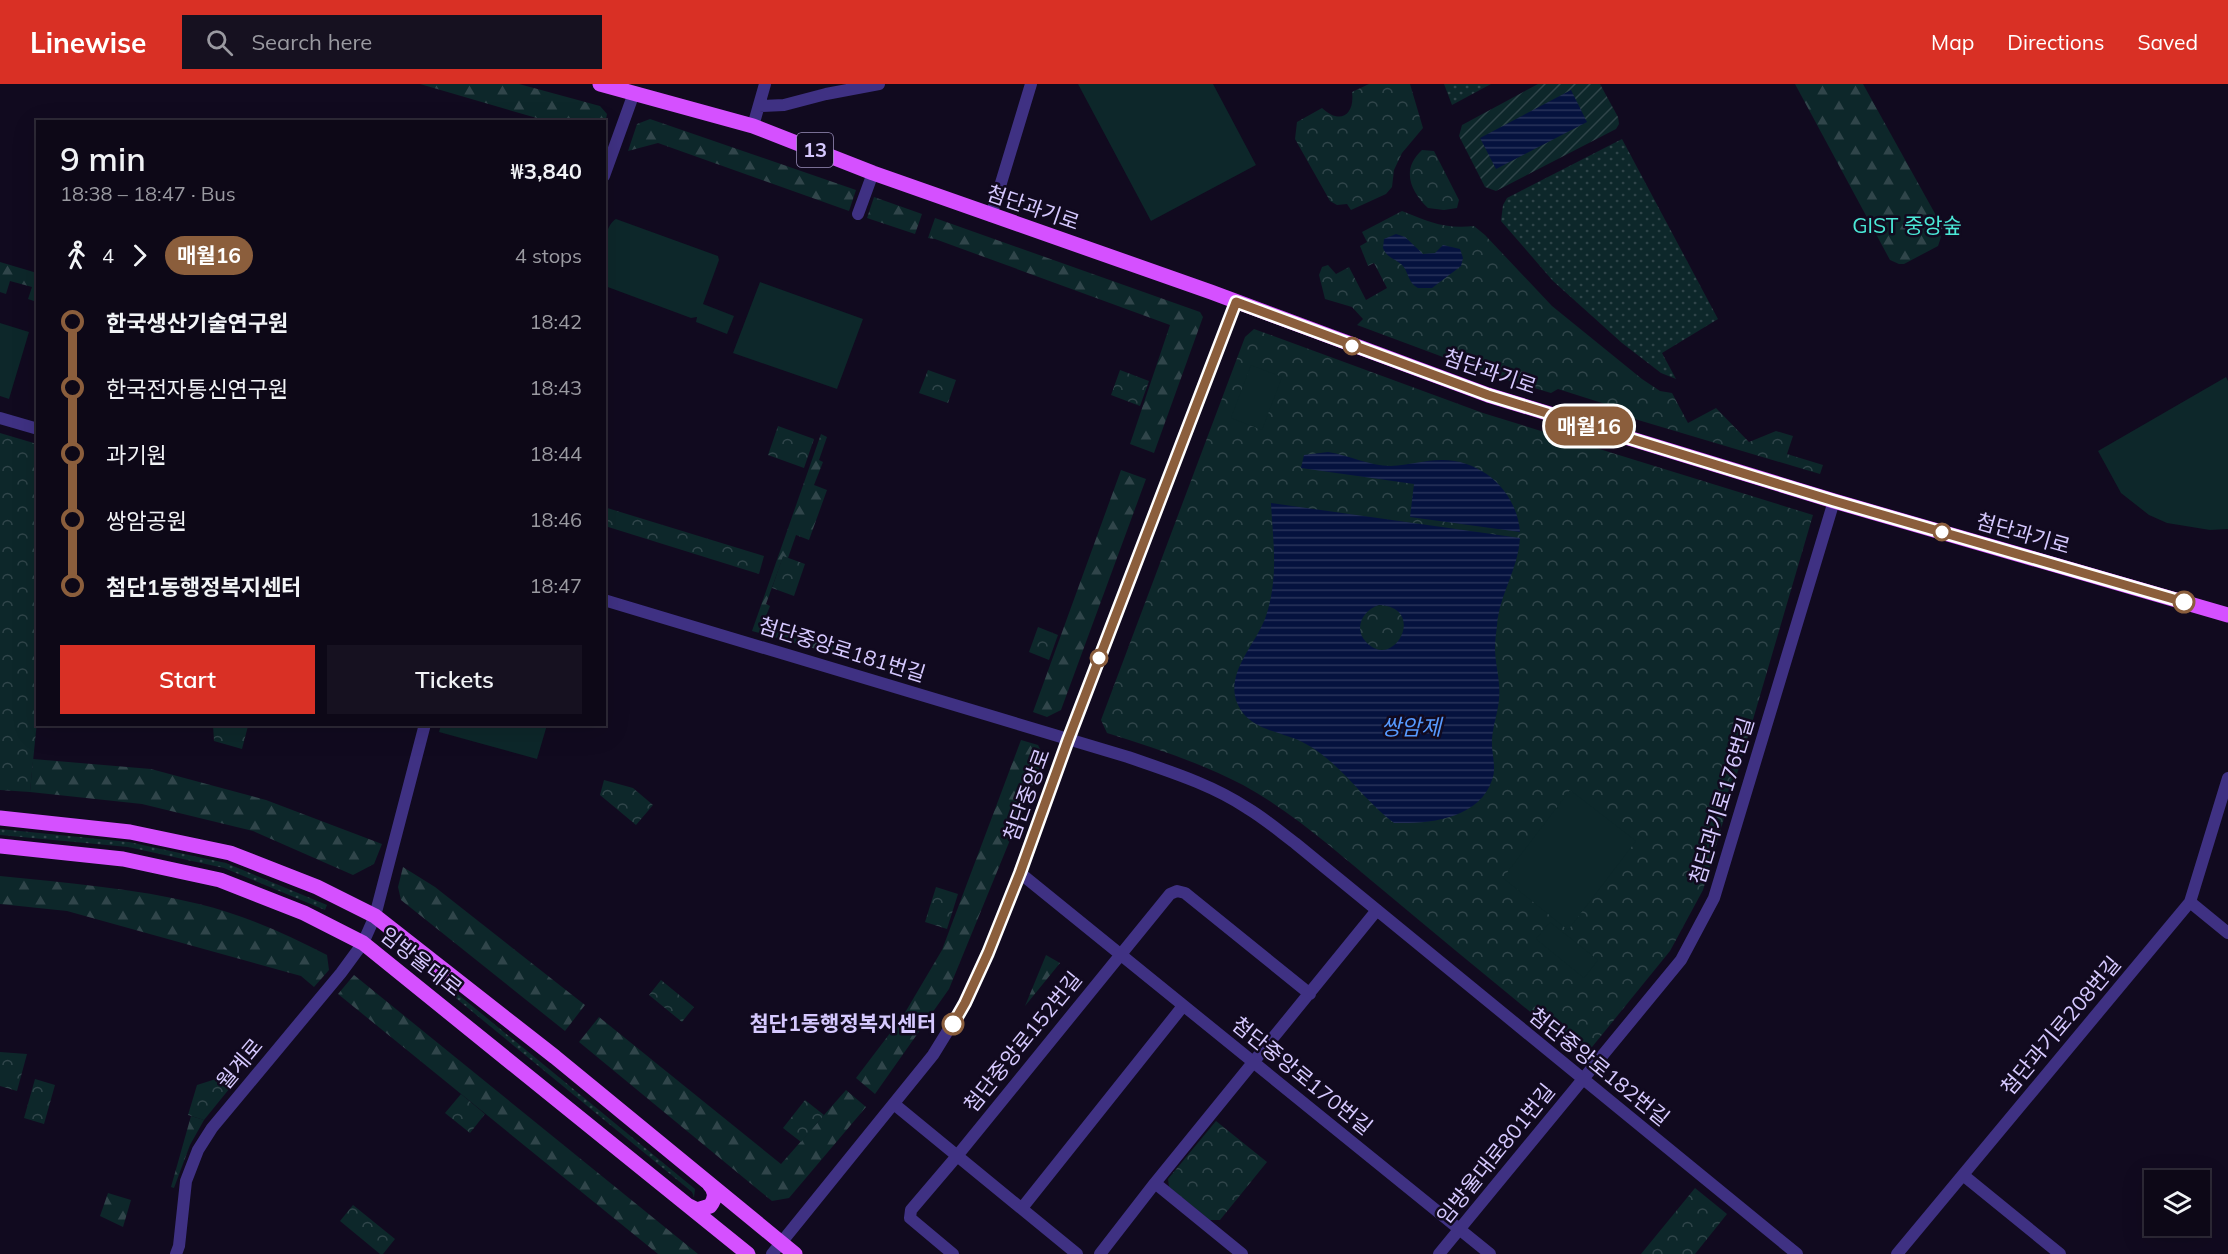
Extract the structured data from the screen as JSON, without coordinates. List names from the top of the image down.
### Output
{
  "streets": {
    "main road": ["13", "첨단과기로", "임방울대로"],
    "street": [
      "첨단중앙로181번길",
      "첨단중앙로",
      "첨단과기로176번길",
      "첨단과기로208번길",
      "첨단중앙로152번길",
      "월계로",
      "첨단중앙로182번길",
      "첨단중앙로170번길",
      "임방울대로801번길"
    ]
  },
  "crossings": [
    ["첨단과기로", "첨단중앙로"],
    ["첨단과기로", "첨단과기로176번길"],
    ["첨단중앙로181번길", "첨단중앙로"],
    ["첨단중앙로181번길", "첨단중앙로182번길"],
    ["첨단중앙로", "임방울대로"],
    ["첨단중앙로", "첨단중앙로182번길"],
    ["첨단중앙로", "첨단중앙로170번길"],
    ["첨단과기로176번길", "첨단중앙로182번길"],
    ["첨단과기로176번길", "임방울대로801번길"],
    ["임방울대로", "월계로"],
    ["첨단중앙로152번길", "첨단중앙로170번길"],
    ["첨단중앙로182번길", "임방울대로801번길"],
    ["첨단중앙로170번길", "임방울대로801번길"]
  ],
  "water": ["쌍암제"],
  "parks": ["GIST 중앙숲"],
  "places": ["첨단1동행정복지센터"],
  "lines": ["bus line 매월16"],
  "page": {
    "header": "Linewise",
    "search": "Search here",
    "nav": ["Map", "Directions", "Saved"],
    "on_map": "매월16",
    "heading": ["9 min", "18:38 – 18:47 · Bus", "₩3,840"],
    "legs": ["4", "매월16", "4 stops"],
    "list": [
      {
        "name": "한국생산기술연구원",
        "value": "18:42"
      },
      {
        "name": "한국전자통신연구원",
        "value": "18:43"
      },
      {
        "name": "과기원",
        "value": "18:44"
      },
      {
        "name": "쌍암공원",
        "value": "18:46"
      },
      {
        "name": "첨단1동행정복지센터",
        "value": "18:47"
      }
    ],
    "buttons": ["Start", "Tickets"]
  }
}
